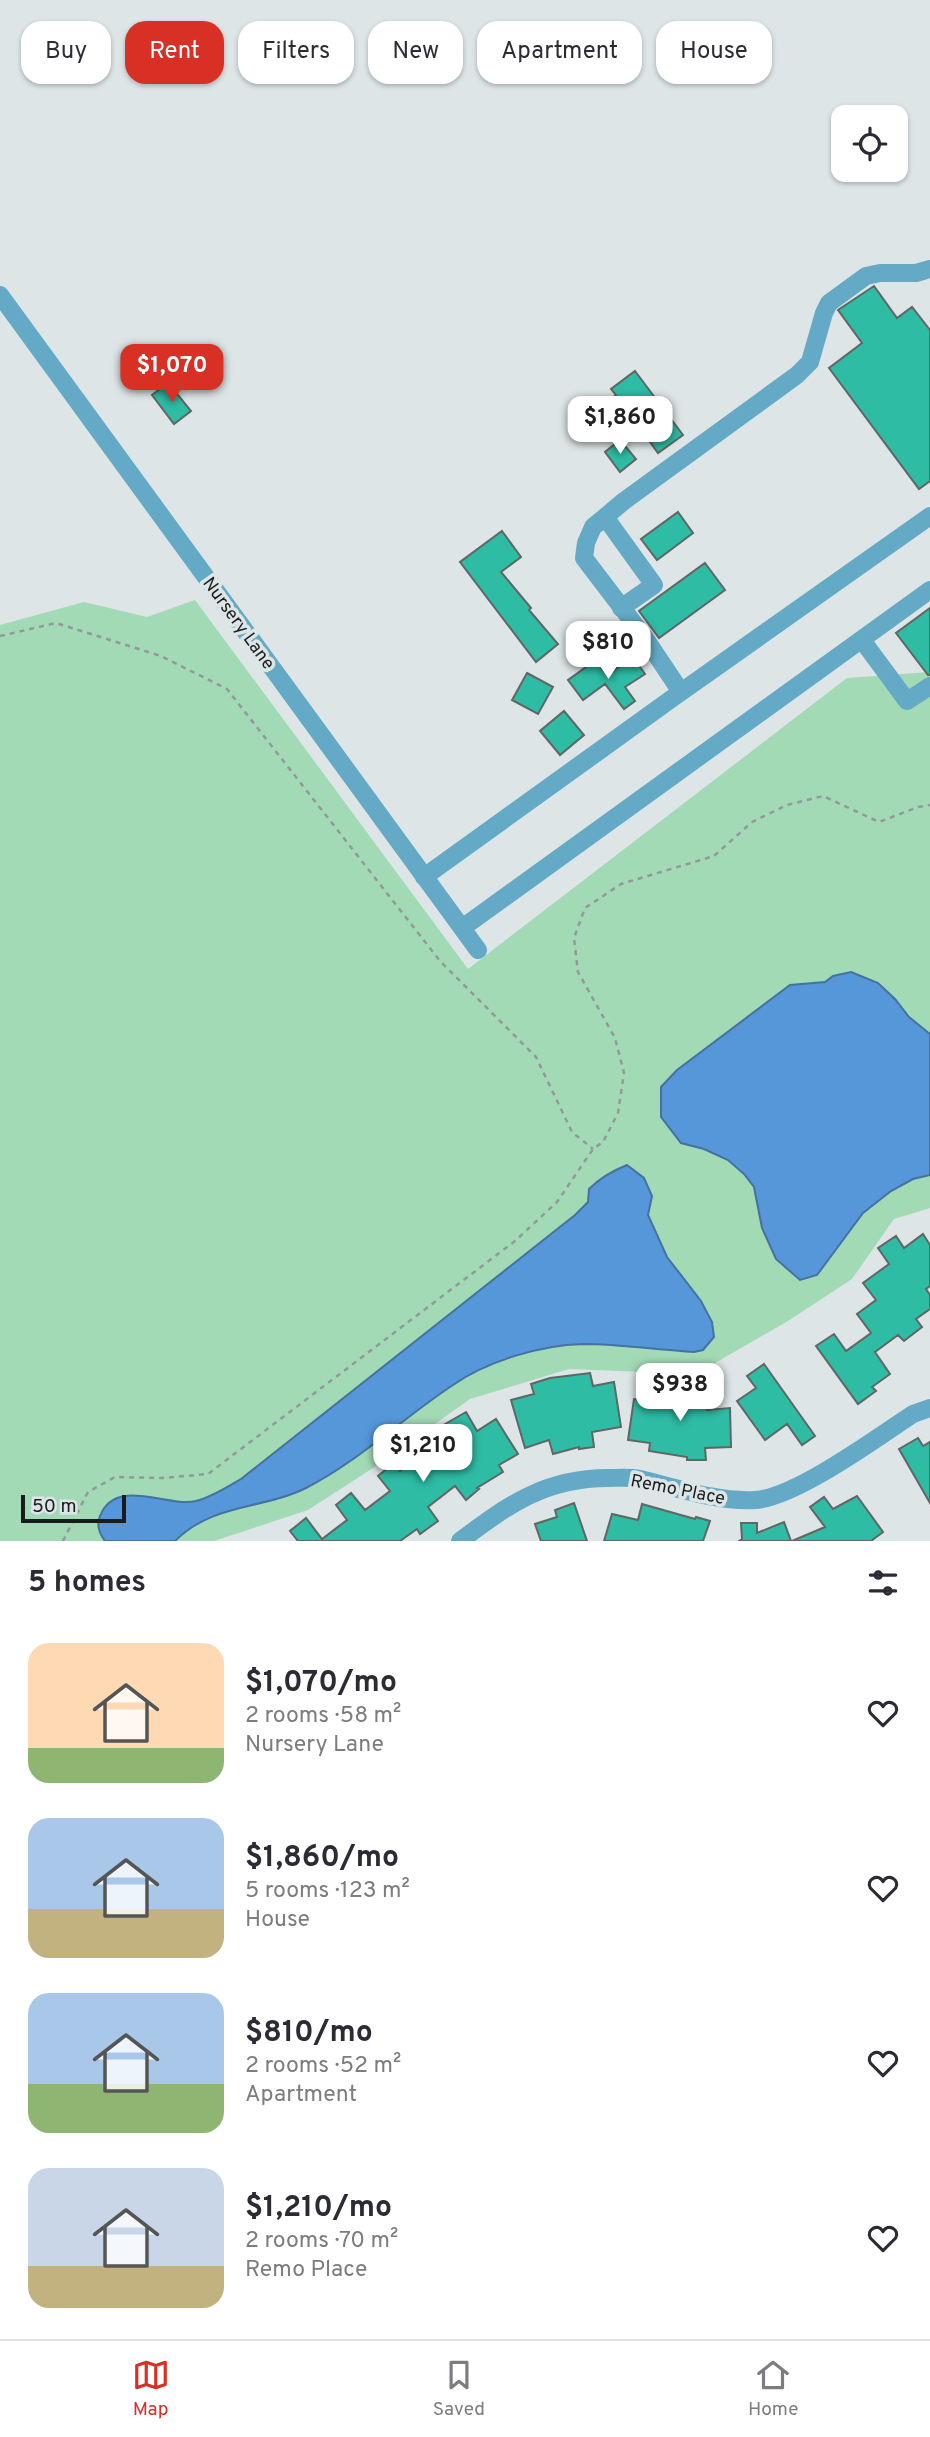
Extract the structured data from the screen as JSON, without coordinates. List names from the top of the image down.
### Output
{
  "streets": {
    "street": ["Nursery Lane", "Remo Place"]
  },
  "scale_bar": "50 m",
  "page": {
    "chip": [
      "Buy",
      "Rent",
      "Filters",
      "New",
      "Apartment",
      "House"
    ],
    "price": [
      "$1,070",
      "$1,860",
      "$810",
      "$938",
      "$1,210"
    ],
    "scale": "50 m",
    "heading": "5 homes",
    "list": [
      {
        "name": "$1,070/mo",
        "note": "2 rooms · 58 m² · Nursery Lane"
      },
      {
        "name": "$1,860/mo",
        "note": "5 rooms · 123 m² · House"
      },
      {
        "name": "$810/mo",
        "note": "2 rooms · 52 m² · Apartment"
      },
      {
        "name": "$1,210/mo",
        "note": "2 rooms · 70 m² · Remo Place"
      }
    ],
    "tabs": ["Map", "Saved", "Home"]
  }
}
